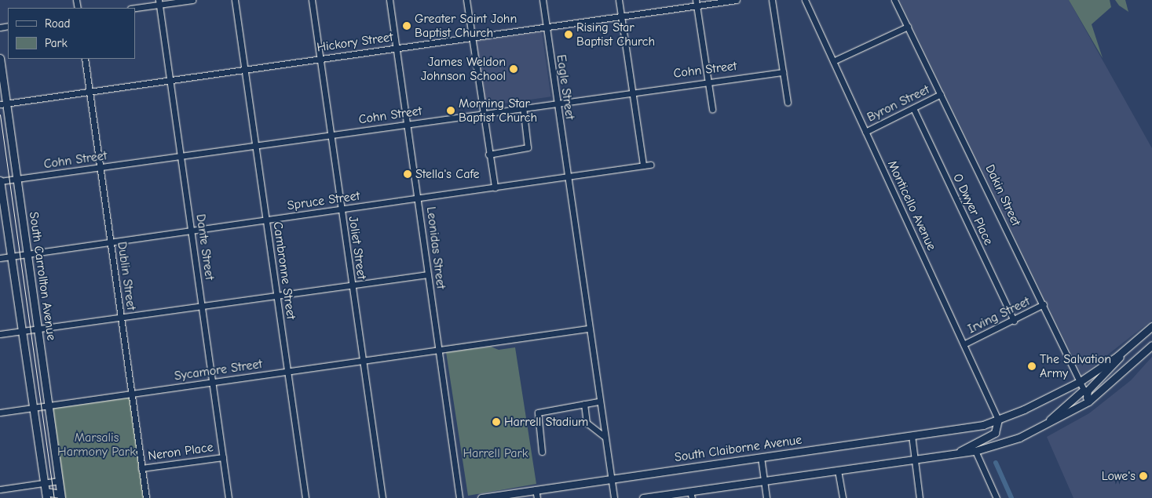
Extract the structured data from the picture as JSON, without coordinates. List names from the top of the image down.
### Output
{
  "streets": {
    "main road": ["South Carrollton Avenue", "South Claiborne Avenue"],
    "street": [
      "Hickory Street",
      "Cohn Street",
      "Eagle Street",
      "Byron Street",
      "Dakin Street",
      "Spruce Street",
      "Monticello Avenue",
      "O Dwyer Place",
      "Dante Street",
      "Joliet Street",
      "Leonidas Street",
      "Cambronne Street",
      "Dublin Street",
      "Irving Street",
      "Sycamore Street",
      "Neron Place"
    ]
  },
  "crossings": [
    ["Hickory Street", "Eagle Street"],
    ["Hickory Street", "Dante Street"],
    ["Hickory Street", "Joliet Street"],
    ["Hickory Street", "Leonidas Street"],
    ["Hickory Street", "Cambronne Street"],
    ["Hickory Street", "South Carrollton Avenue"],
    ["Hickory Street", "Dublin Street"],
    ["Cohn Street", "Eagle Street"],
    ["Cohn Street", "Dante Street"],
    ["Cohn Street", "Joliet Street"],
    ["Cohn Street", "Leonidas Street"],
    ["Cohn Street", "Cambronne Street"],
    ["Cohn Street", "South Carrollton Avenue"],
    ["Cohn Street", "Dublin Street"],
    ["Eagle Street", "Spruce Street"],
    ["Eagle Street", "Sycamore Street"],
    ["Eagle Street", "South Claiborne Avenue"],
    ["Byron Street", "Dakin Street"],
    ["Byron Street", "Monticello Avenue"],
    ["Byron Street", "O Dwyer Place"],
    ["Dakin Street", "Irving Street"],
    ["Dakin Street", "South Claiborne Avenue"],
    ["Spruce Street", "Dante Street"],
    ["Spruce Street", "Joliet Street"],
    ["Spruce Street", "Leonidas Street"],
    ["Spruce Street", "Cambronne Street"],
    ["Spruce Street", "South Carrollton Avenue"],
    ["Spruce Street", "Dublin Street"],
    ["Monticello Avenue", "Irving Street"],
    ["Monticello Avenue", "South Claiborne Avenue"],
    ["O Dwyer Place", "Irving Street"],
    ["Dante Street", "Sycamore Street"],
    ["Dante Street", "Neron Place"],
    ["Joliet Street", "Sycamore Street"],
    ["Leonidas Street", "Sycamore Street"],
    ["Cambronne Street", "Sycamore Street"],
    ["South Carrollton Avenue", "Sycamore Street"],
    ["Dublin Street", "Sycamore Street"],
    ["Dublin Street", "Neron Place"]
  ],
  "parks": ["Marsalis Harmony Park", "Harrell Park"],
  "places": [
    "Greater Saint John Baptist Church",
    "Rising Star Baptist Church",
    "James Weldon Johnson School",
    "Morning Star Baptist Church",
    "Stella's Cafe",
    "The Salvation Army",
    "Harrell Stadium",
    "Lowe's"
  ],
  "legend": ["Road", "Park"]
}
